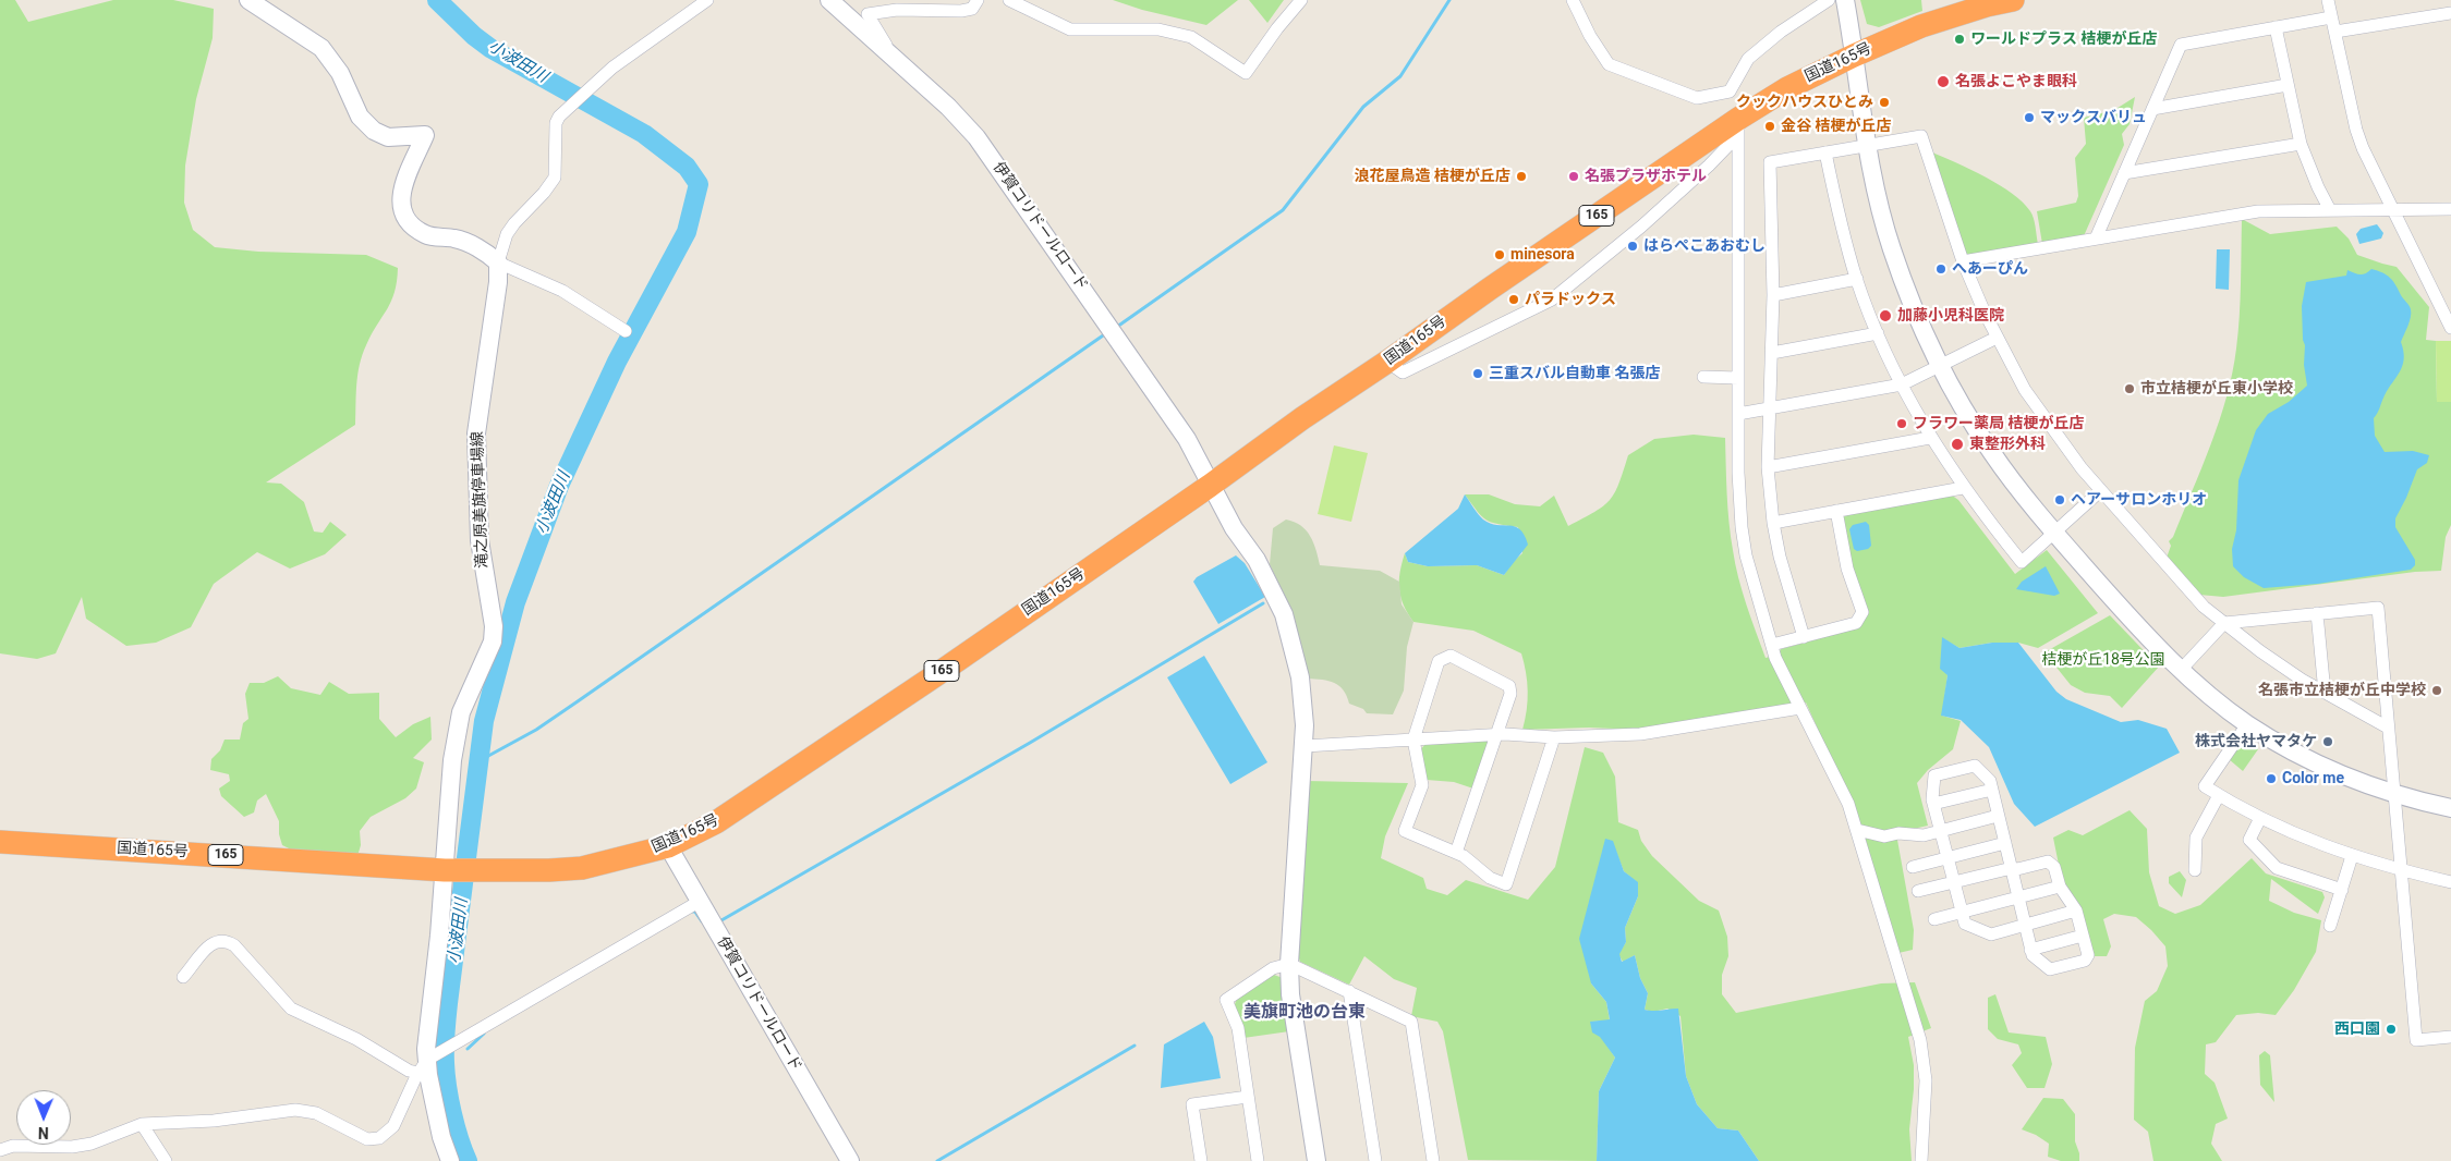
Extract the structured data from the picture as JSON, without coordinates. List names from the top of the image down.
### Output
{
  "streets": {
    "highway": ["国道165号", "165"],
    "street": ["伊賀コリドールロード", "滝之原美旗停車場線"]
  },
  "crossings": [
    ["国道165号", "伊賀コリドールロード"],
    ["国道165号", "滝之原美旗停車場線"]
  ],
  "districts": ["美旗町池の台東"],
  "water": ["小波田川"],
  "parks": ["桔梗が丘18号公園"],
  "places": [
    "ワールドプラス 桔梗が丘店",
    "名張よこやま眼科",
    "クックハウスひとみ",
    "マックスバリュ",
    "金谷 桔梗が丘店",
    "浪花屋鳥造 桔梗が丘店",
    "名張プラザホテル",
    "はらぺこあおむし",
    "minesora",
    "へあーぴん",
    "パラドックス",
    "加藤小児科医院",
    "三重スバル自動車 名張店",
    "市立桔梗が丘東小学校",
    "フラワー薬局 桔梗が丘店",
    "東整形外科",
    "ヘアーサロンホリオ",
    "名張市立桔梗が丘中学校",
    "株式会社ヤマタケ",
    "Color me",
    "西口園"
  ],
  "north": "bottom"
}
